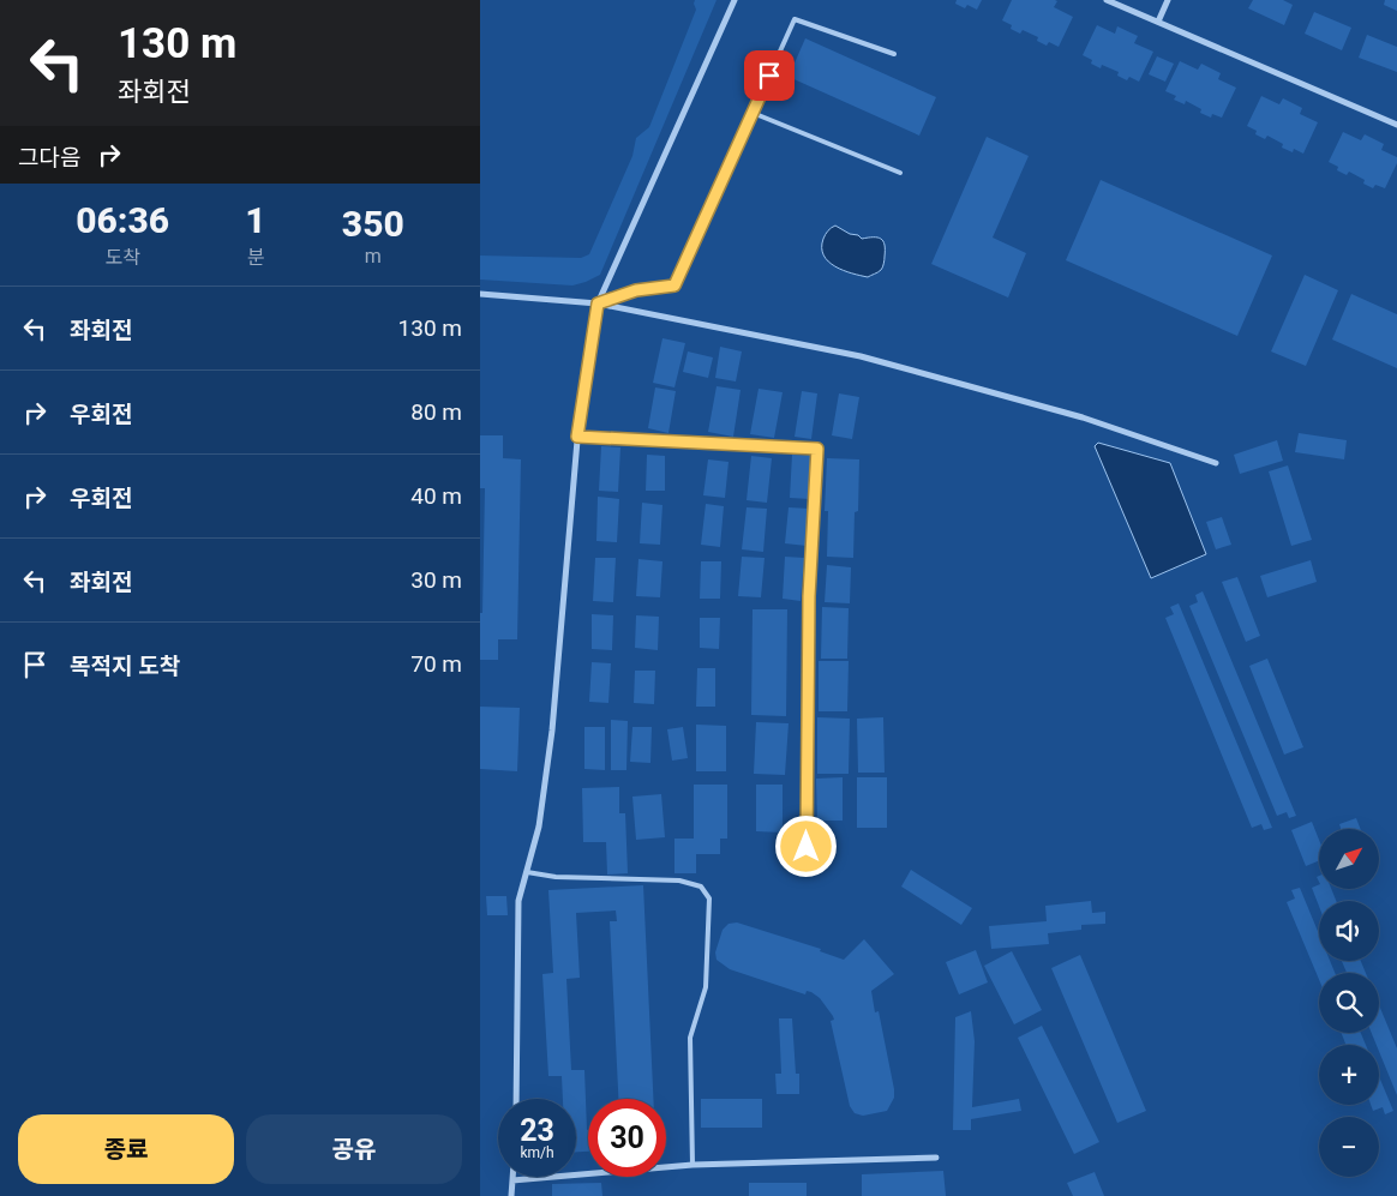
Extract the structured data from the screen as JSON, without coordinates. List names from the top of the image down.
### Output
{
  "north": "top right",
  "page": {
    "turn": ["130 m", "좌회전"],
    "then": "그다음",
    "eta": [
      "06:36",
      "도착",
      "1",
      "분",
      "350",
      "m"
    ],
    "list": [
      {
        "name": "좌회전",
        "value": "130 m"
      },
      {
        "name": "우회전",
        "value": "80 m"
      },
      {
        "name": "우회전",
        "value": "40 m"
      },
      {
        "name": "좌회전",
        "value": "30 m"
      },
      {
        "name": "목적지 도착",
        "value": "70 m"
      }
    ],
    "map_buttons": ["+", "−"],
    "speed": "23 km/h",
    "limit": "30",
    "buttons": ["종료", "공유"]
  }
}
